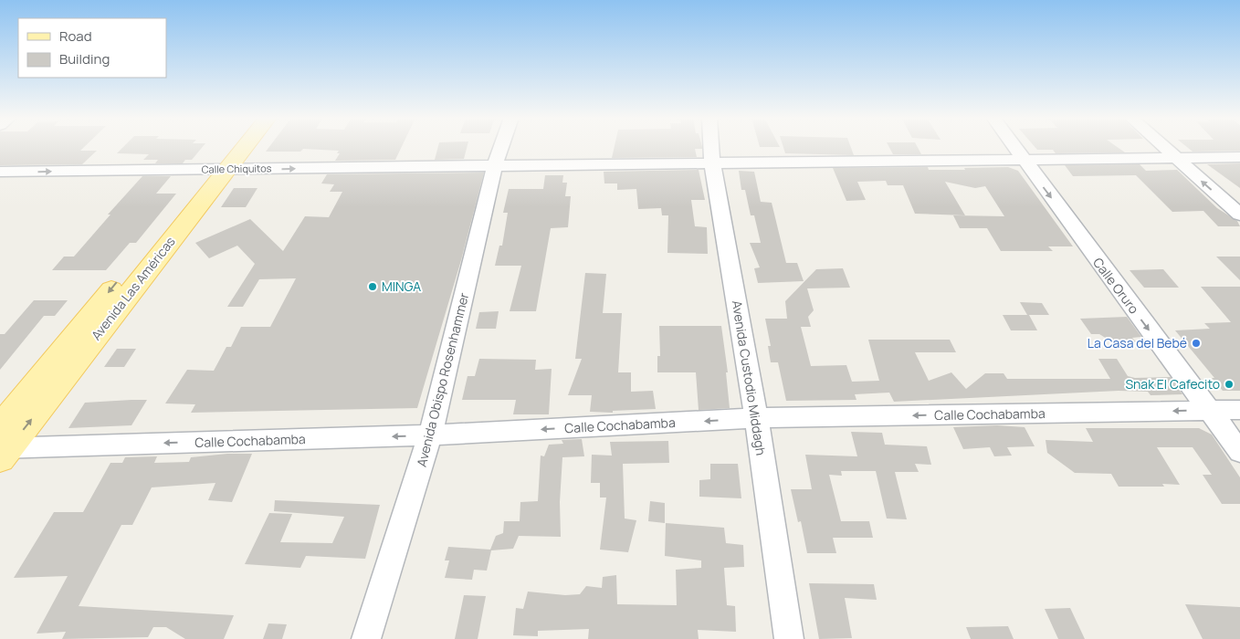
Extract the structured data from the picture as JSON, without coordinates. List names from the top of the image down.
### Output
{
  "streets": {
    "main road": ["Avenida Las Américas"],
    "street": [
      "Calle Chiquitos",
      "Calle Oruro",
      "Avenida Custodio Middagh",
      "Avenida Obispo Rosenhammer",
      "Calle Cochabamba"
    ]
  },
  "crossings": [
    ["Calle Chiquitos", "Calle Oruro"],
    ["Calle Chiquitos", "Avenida Las Américas"],
    ["Calle Chiquitos", "Avenida Custodio Middagh"],
    ["Calle Chiquitos", "Avenida Obispo Rosenhammer"],
    ["Calle Oruro", "Calle Cochabamba"],
    ["Avenida Las Américas", "Calle Cochabamba"],
    ["Avenida Custodio Middagh", "Calle Cochabamba"],
    ["Avenida Obispo Rosenhammer", "Calle Cochabamba"]
  ],
  "one_way": ["Calle Chiquitos", "Calle Cochabamba"],
  "places": ["MINGA", "La Casa del Bebé", "Snak El Cafecito"],
  "legend": ["Road", "Building"]
}
